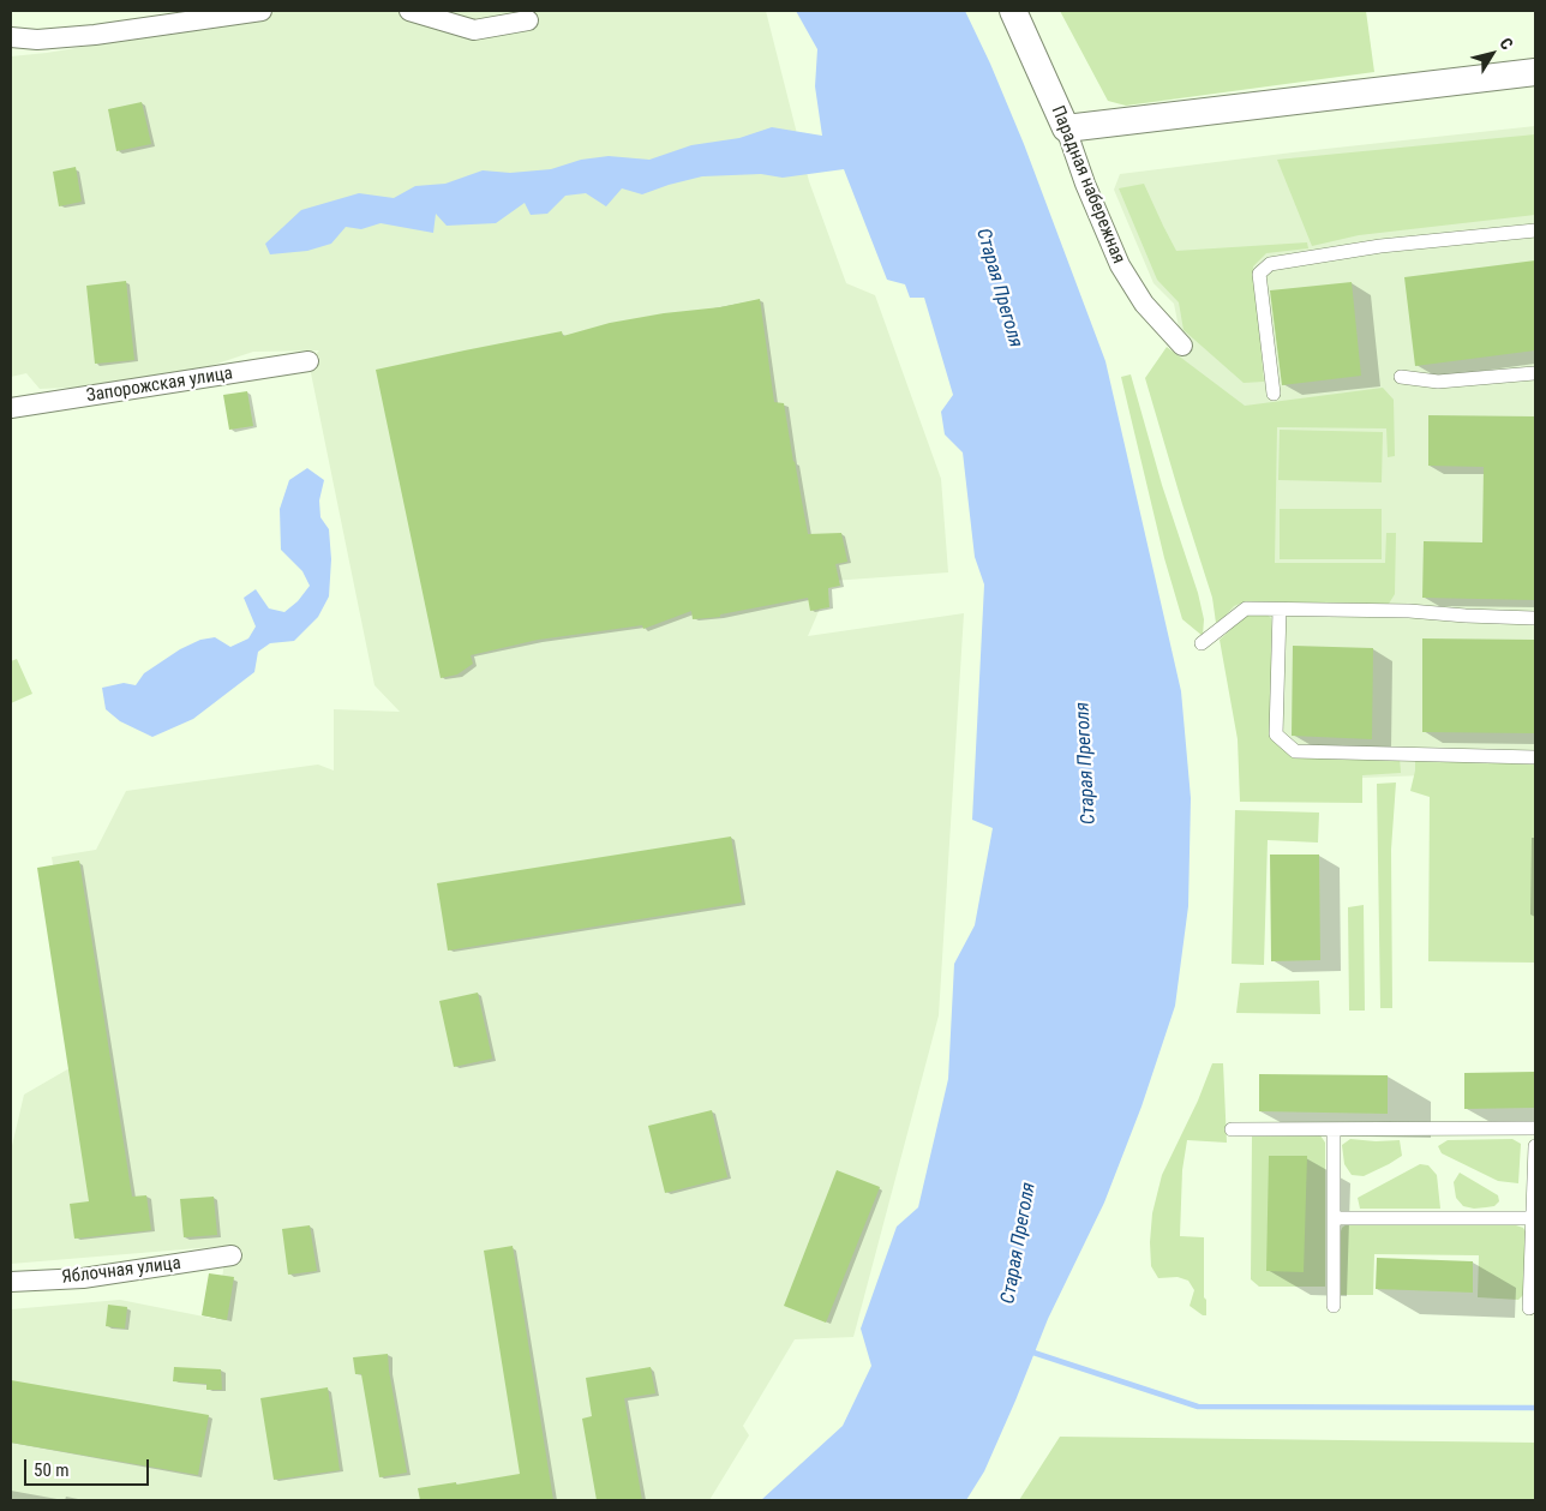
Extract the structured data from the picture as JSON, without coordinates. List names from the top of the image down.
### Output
{
  "streets": {
    "main road": ["Парадная набережная"],
    "street": ["Запорожская улица", "Яблочная улица"]
  },
  "water": ["Старая Преголя"],
  "scale_bar": "50 m",
  "north": "top right"
}
